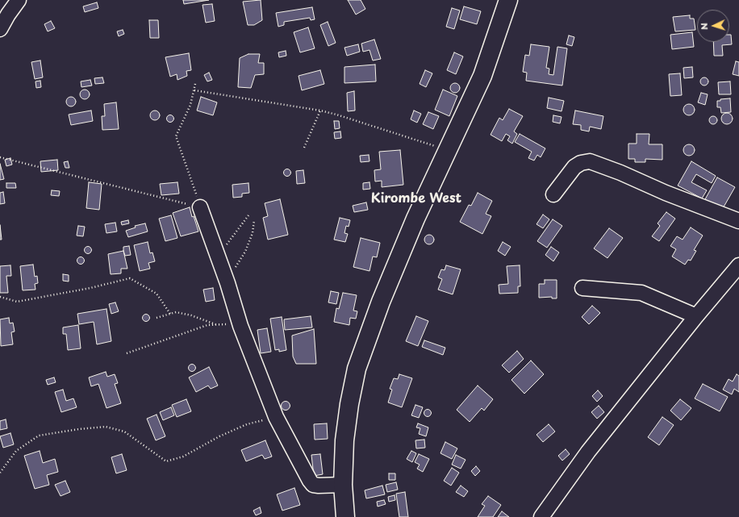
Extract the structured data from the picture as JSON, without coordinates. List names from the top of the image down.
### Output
{
  "districts": ["Kirombe West"],
  "north": "left"
}
